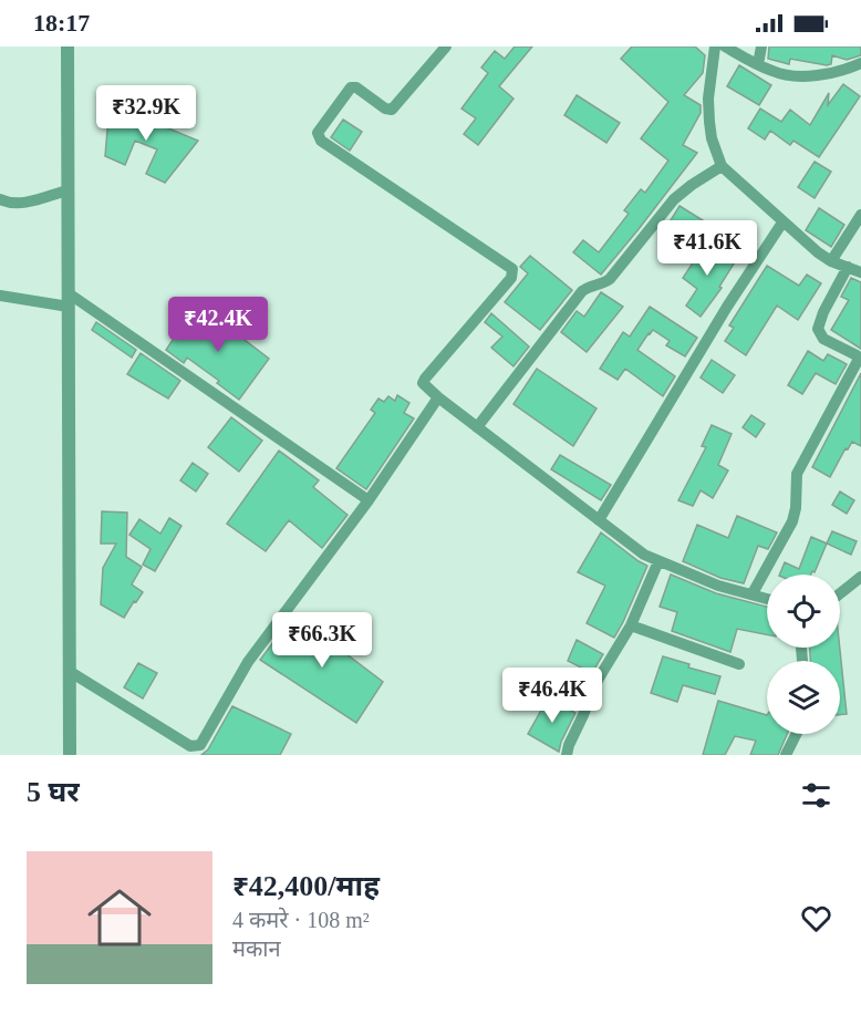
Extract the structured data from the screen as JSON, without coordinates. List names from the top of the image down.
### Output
{
  "page": {
    "status": "18:17",
    "price": [
      "₹32.9K",
      "₹41.6K",
      "₹42.4K",
      "₹66.3K",
      "₹46.4K"
    ],
    "heading": "5 घर",
    "list": [
      {
        "name": "₹42,400/माह",
        "note": "4 कमरे · 108 m² · मकान"
      }
    ]
  }
}
